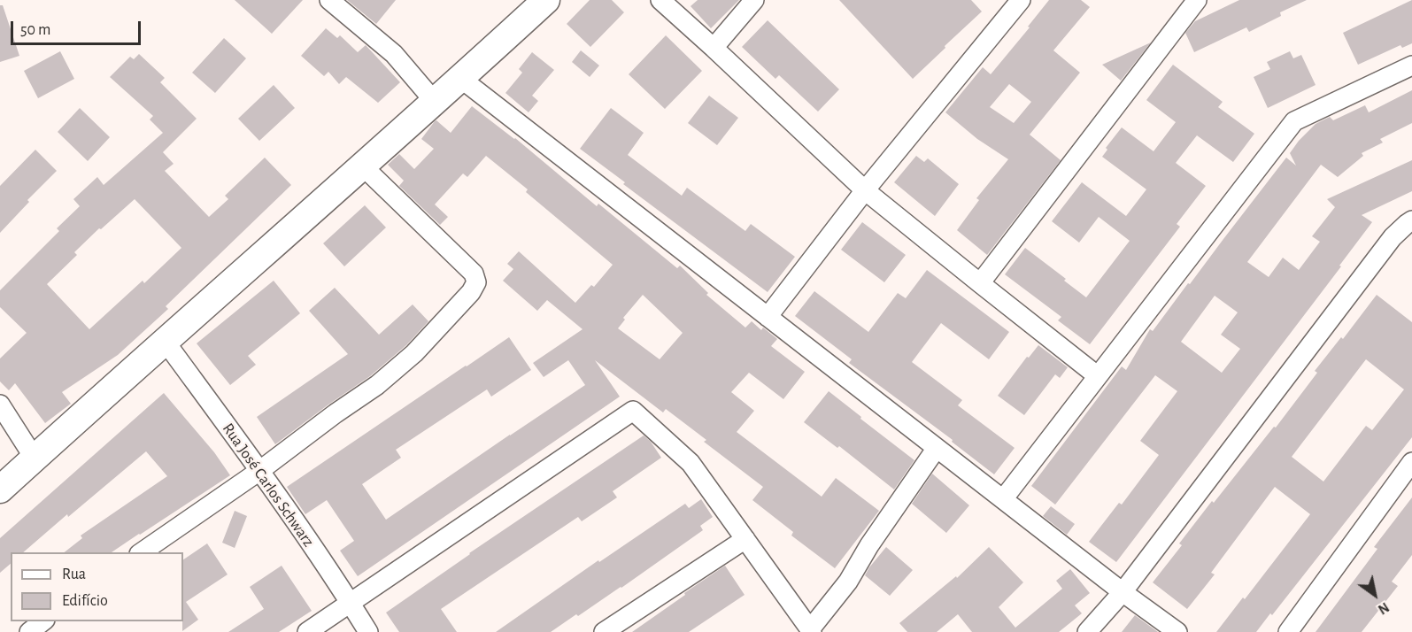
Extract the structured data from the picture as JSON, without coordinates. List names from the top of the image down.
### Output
{
  "streets": {
    "street": ["Rua José Carlos Schwarz"]
  },
  "legend": ["Rua", "Edifício"],
  "scale_bar": "50 m",
  "north": "bottom right"
}
